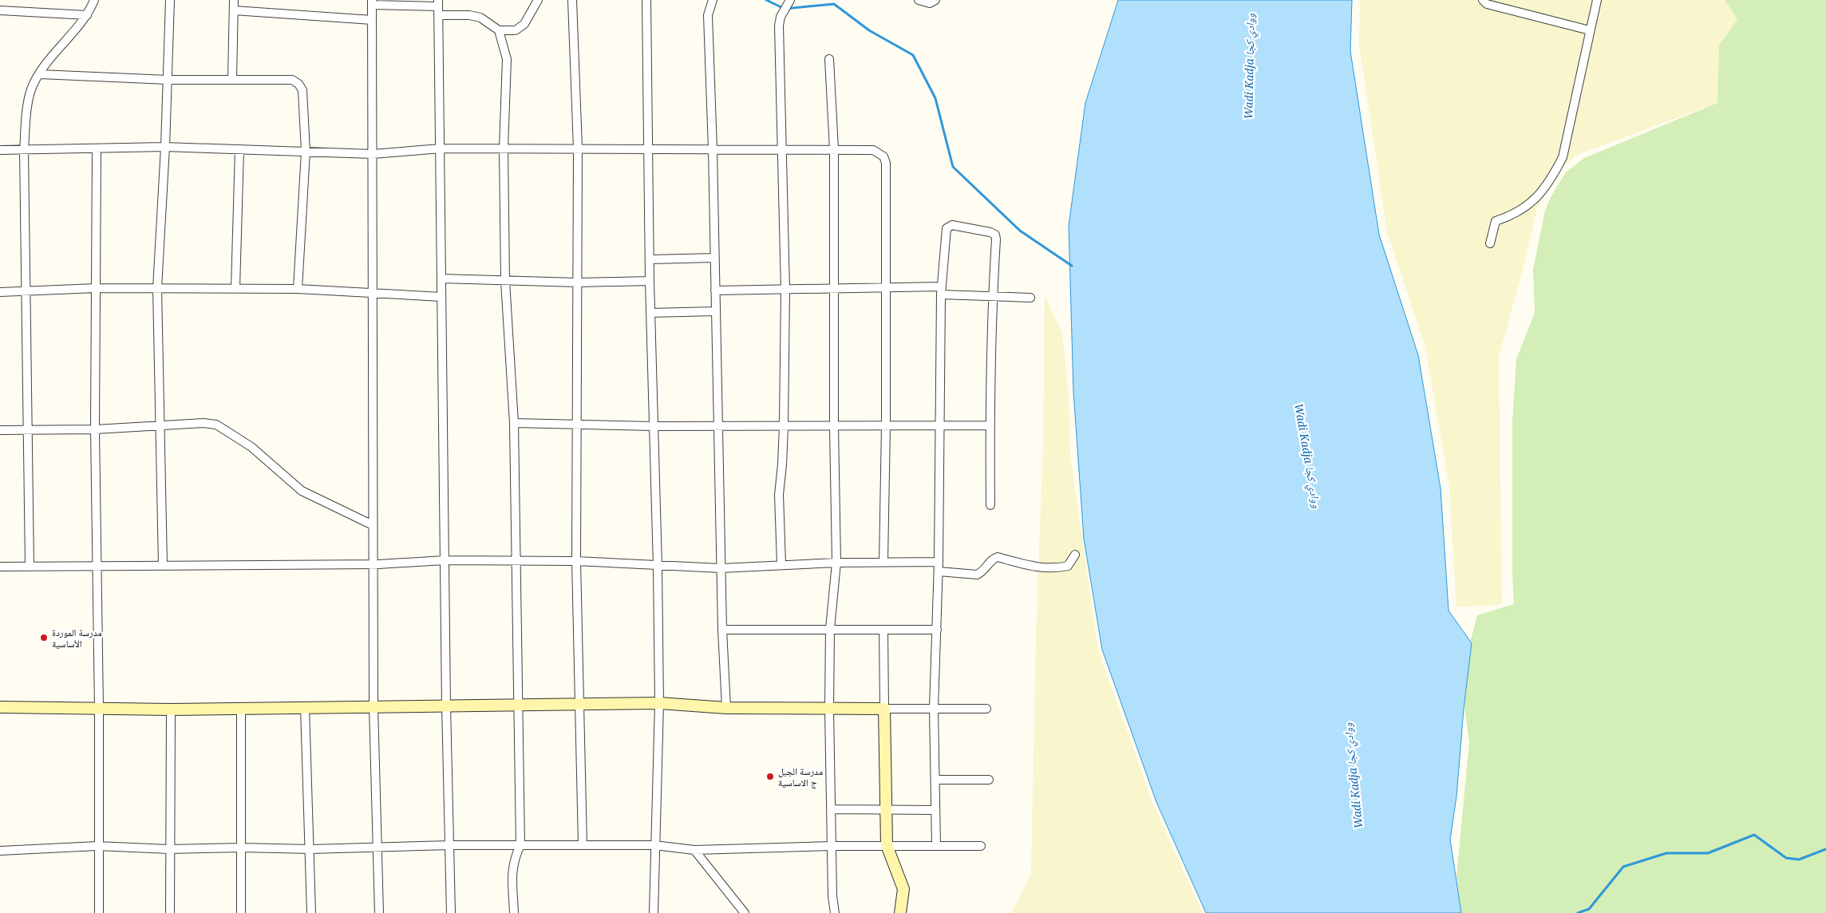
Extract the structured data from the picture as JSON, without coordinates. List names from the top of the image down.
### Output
{
  "water": ["Wadi Kadja ووادي كجا"],
  "places": ["مدرسة الموردة الأساسية", "مدرسة الجبل ج الاساسية"]
}
